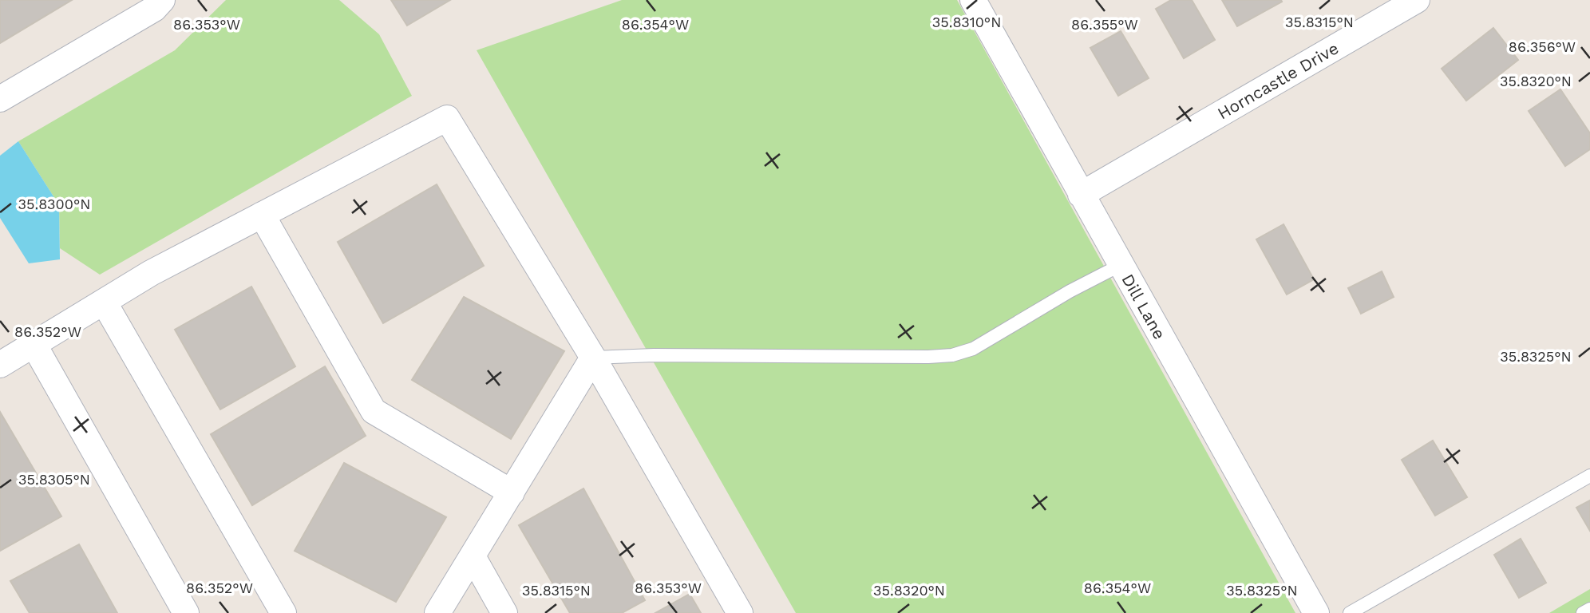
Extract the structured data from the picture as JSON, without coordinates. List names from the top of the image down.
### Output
{
  "streets": {
    "street": ["Horncastle Drive", "Dill Lane"]
  },
  "crossings": [
    ["Horncastle Drive", "Dill Lane"]
  ],
  "coordinates": [
    "35.8310°N",
    "35.8315°N",
    "86.353°W",
    "86.354°W",
    "86.355°W",
    "86.356°W",
    "35.8320°N",
    "35.8300°N",
    "86.352°W",
    "35.8325°N",
    "35.8305°N"
  ]
}
